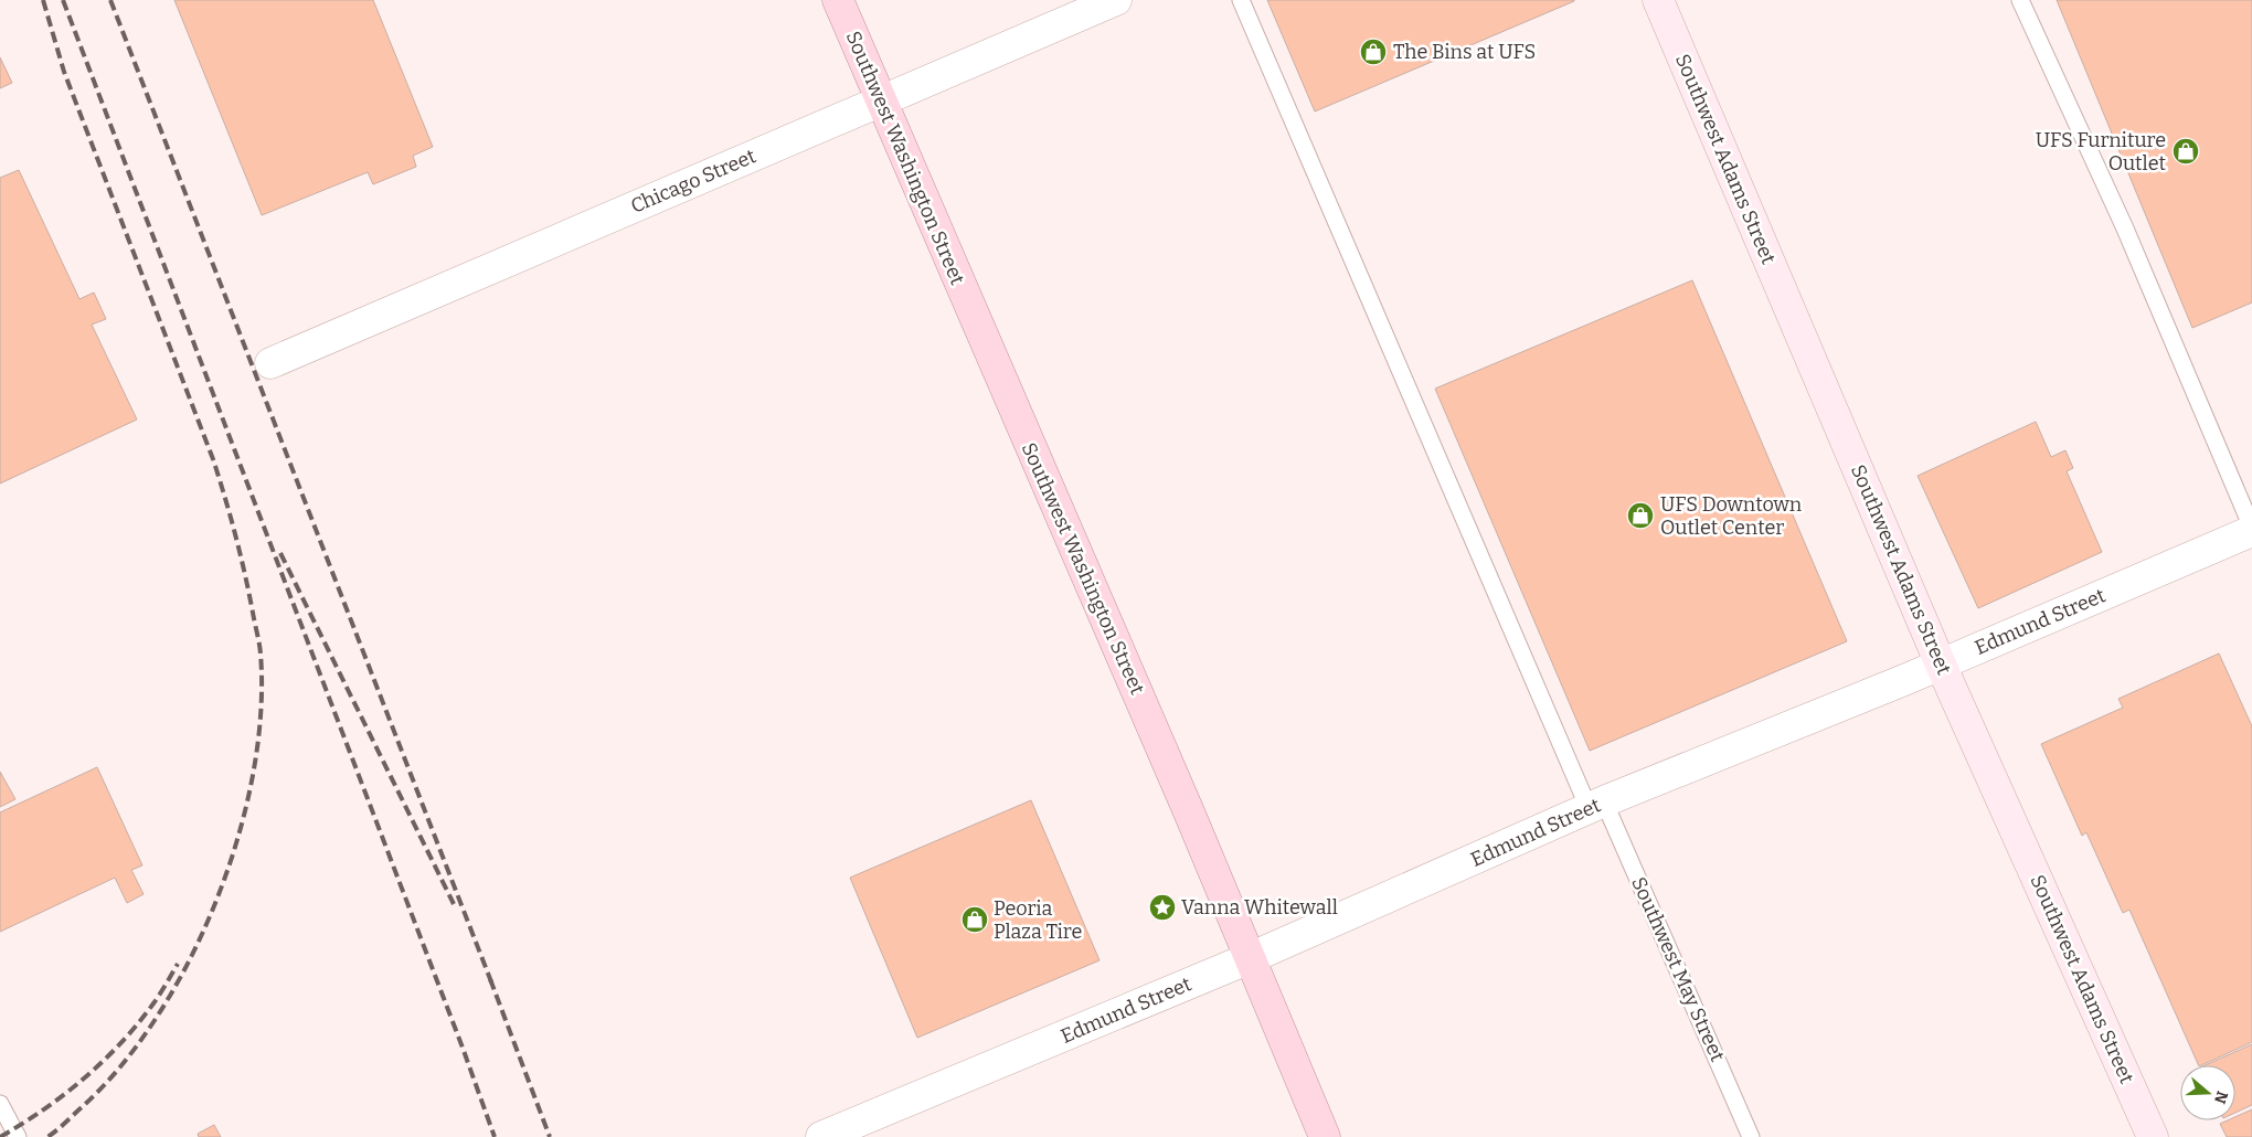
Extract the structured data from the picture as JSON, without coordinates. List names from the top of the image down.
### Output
{
  "streets": {
    "main road": ["Southwest Washington Street", "Southwest Adams Street"],
    "street": ["Chicago Street", "Edmund Street"],
    "lane": ["Southwest May Street"]
  },
  "crossings": [
    ["Southwest Washington Street", "Chicago Street"],
    ["Southwest Washington Street", "Edmund Street"],
    ["Southwest Adams Street", "Edmund Street"],
    ["Edmund Street", "Southwest May Street"]
  ],
  "places": {
    "shop": [
      "The Bins at UFS",
      "UFS Furniture Outlet",
      "UFS Downtown Outlet Center",
      "Peoria Plaza Tire"
    ],
    "place": ["Vanna Whitewall"]
  },
  "north": "right"
}
